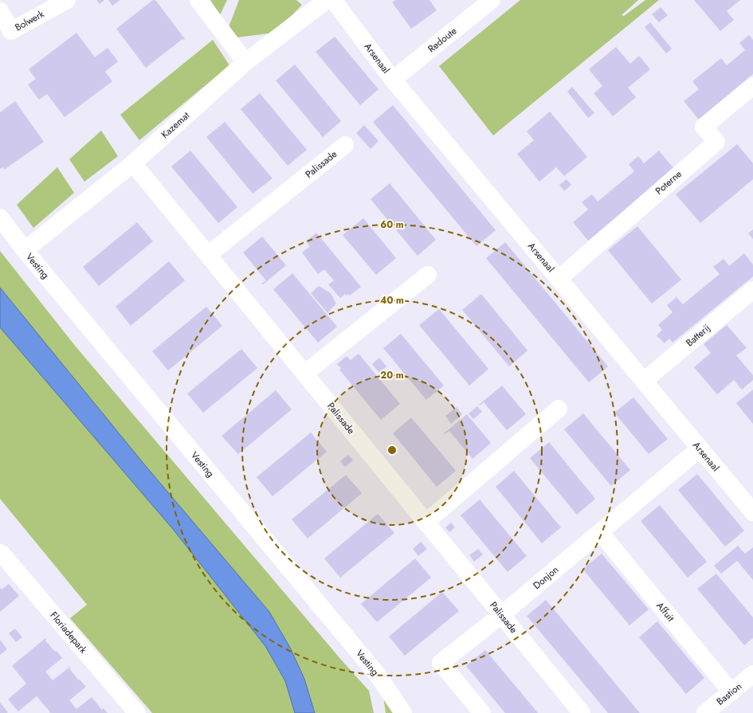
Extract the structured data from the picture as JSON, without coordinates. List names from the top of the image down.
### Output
{
  "streets": {
    "street": [
      "Bolwerk",
      "Redoute",
      "Arsenaal",
      "Kazemat",
      "Palissade",
      "Poterne",
      "Vesting",
      "Batterij",
      "Donjon",
      "Affuit",
      "Floriadepark",
      "Bastion"
    ]
  },
  "crossings": [
    ["Redoute", "Arsenaal"],
    ["Arsenaal", "Poterne"],
    ["Arsenaal", "Batterij"],
    ["Arsenaal", "Donjon"],
    ["Kazemat", "Palissade"],
    ["Kazemat", "Vesting"],
    ["Palissade", "Donjon"],
    ["Donjon", "Affuit"],
    ["Affuit", "Bastion"]
  ],
  "rings": ["60 m", "40 m", "20 m"]
}
